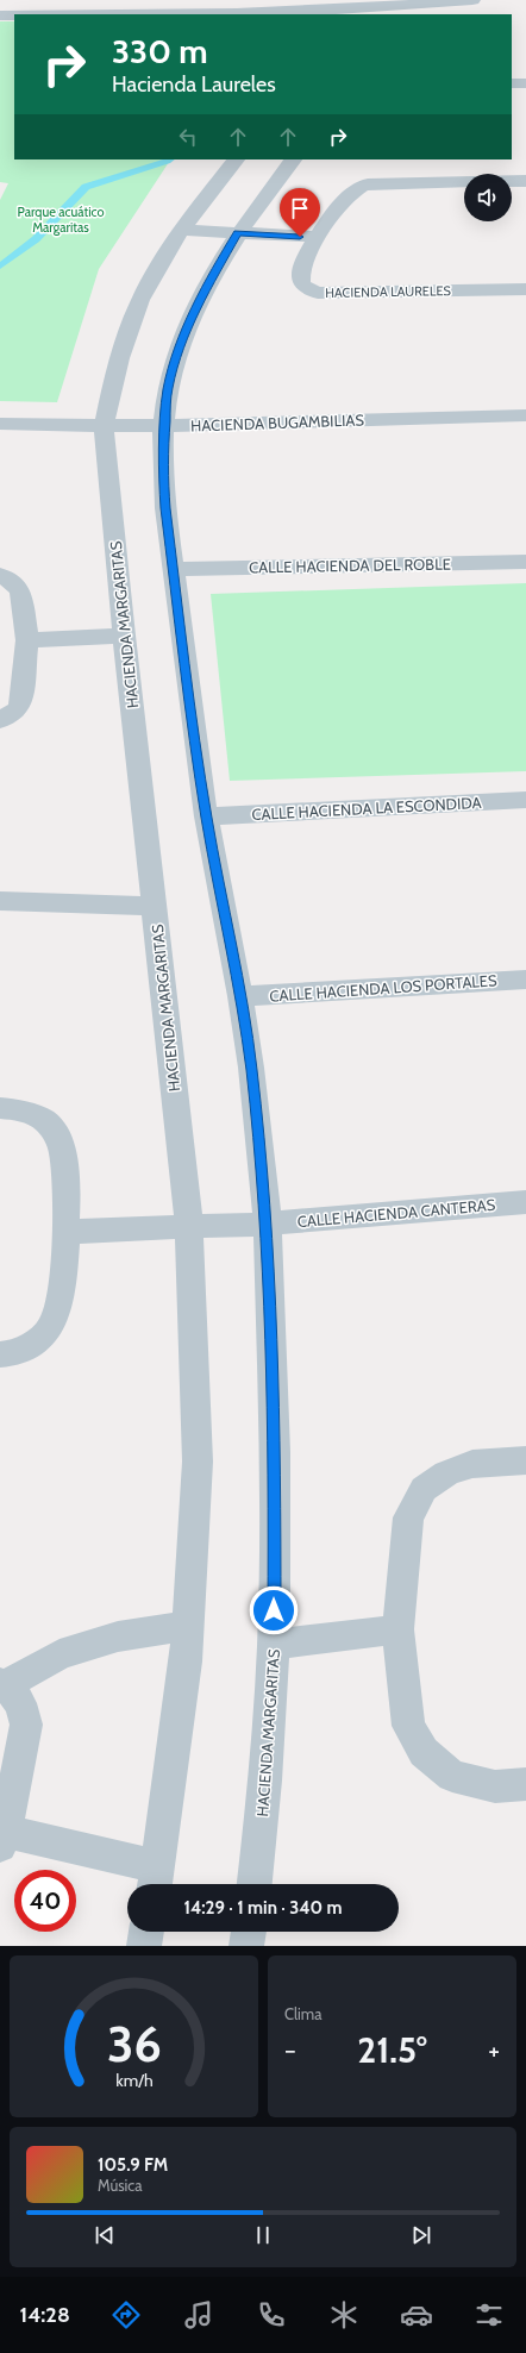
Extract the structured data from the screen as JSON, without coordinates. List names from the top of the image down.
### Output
{
  "streets": {
    "street": [
      "HACIENDA LAURELES",
      "HACIENDA BUGAMBILIAS",
      "CALLE HACIENDA DEL ROBLE",
      "HACIENDA MARGARITAS",
      "CALLE HACIENDA LA ESCONDIDA",
      "CALLE HACIENDA LOS PORTALES",
      "CALLE HACIENDA CANTERAS"
    ]
  },
  "crossings": [
    ["HACIENDA BUGAMBILIAS", "HACIENDA MARGARITAS"],
    ["CALLE HACIENDA DEL ROBLE", "HACIENDA MARGARITAS"],
    ["HACIENDA MARGARITAS", "CALLE HACIENDA LA ESCONDIDA"],
    ["HACIENDA MARGARITAS", "CALLE HACIENDA LOS PORTALES"],
    ["HACIENDA MARGARITAS", "CALLE HACIENDA CANTERAS"]
  ],
  "parks": ["Parque acuático Margaritas"],
  "page": {
    "turn": ["330 m", "Hacienda Laureles"],
    "limit": "40",
    "trip": "14:29 · 1 min · 340 m",
    "tile": "Clima",
    "heat": ["−", "21.5°", "+"],
    "song": ["105.9 FM", "Música"],
    "tabs": "14:28",
    "gauge": ["36", "km/h"]
  }
}
